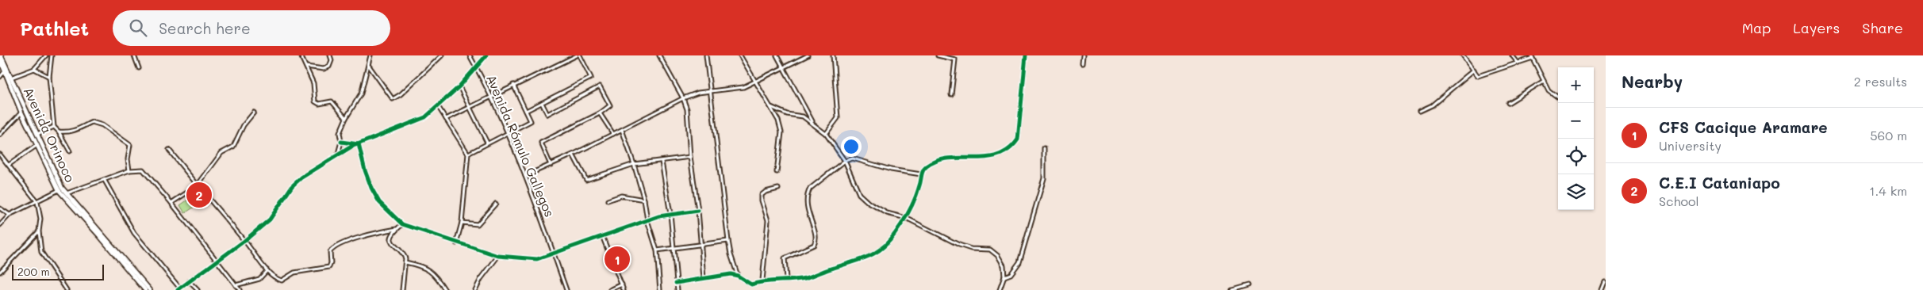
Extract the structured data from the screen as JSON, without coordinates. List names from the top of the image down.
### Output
{
  "streets": {
    "main road": ["Avenida Orinoco"],
    "street": ["Avenida Rómulo Gallegos"]
  },
  "scale_bar": "200 m",
  "page": {
    "header": "Pathlet",
    "search": "Search here",
    "nav": ["Map", "Layers", "Share"],
    "heading": ["Nearby", "2 results"],
    "map_buttons": ["+", "−"],
    "list": [
      {
        "mark": "1",
        "name": "CFS Cacique Aramare",
        "note": "University",
        "value": "560 m"
      },
      {
        "mark": "2",
        "name": "C.E.I Cataniapo",
        "note": "School",
        "value": "1.4 km"
      }
    ],
    "pins": ["2", "1"],
    "scale": "200 m"
  }
}
